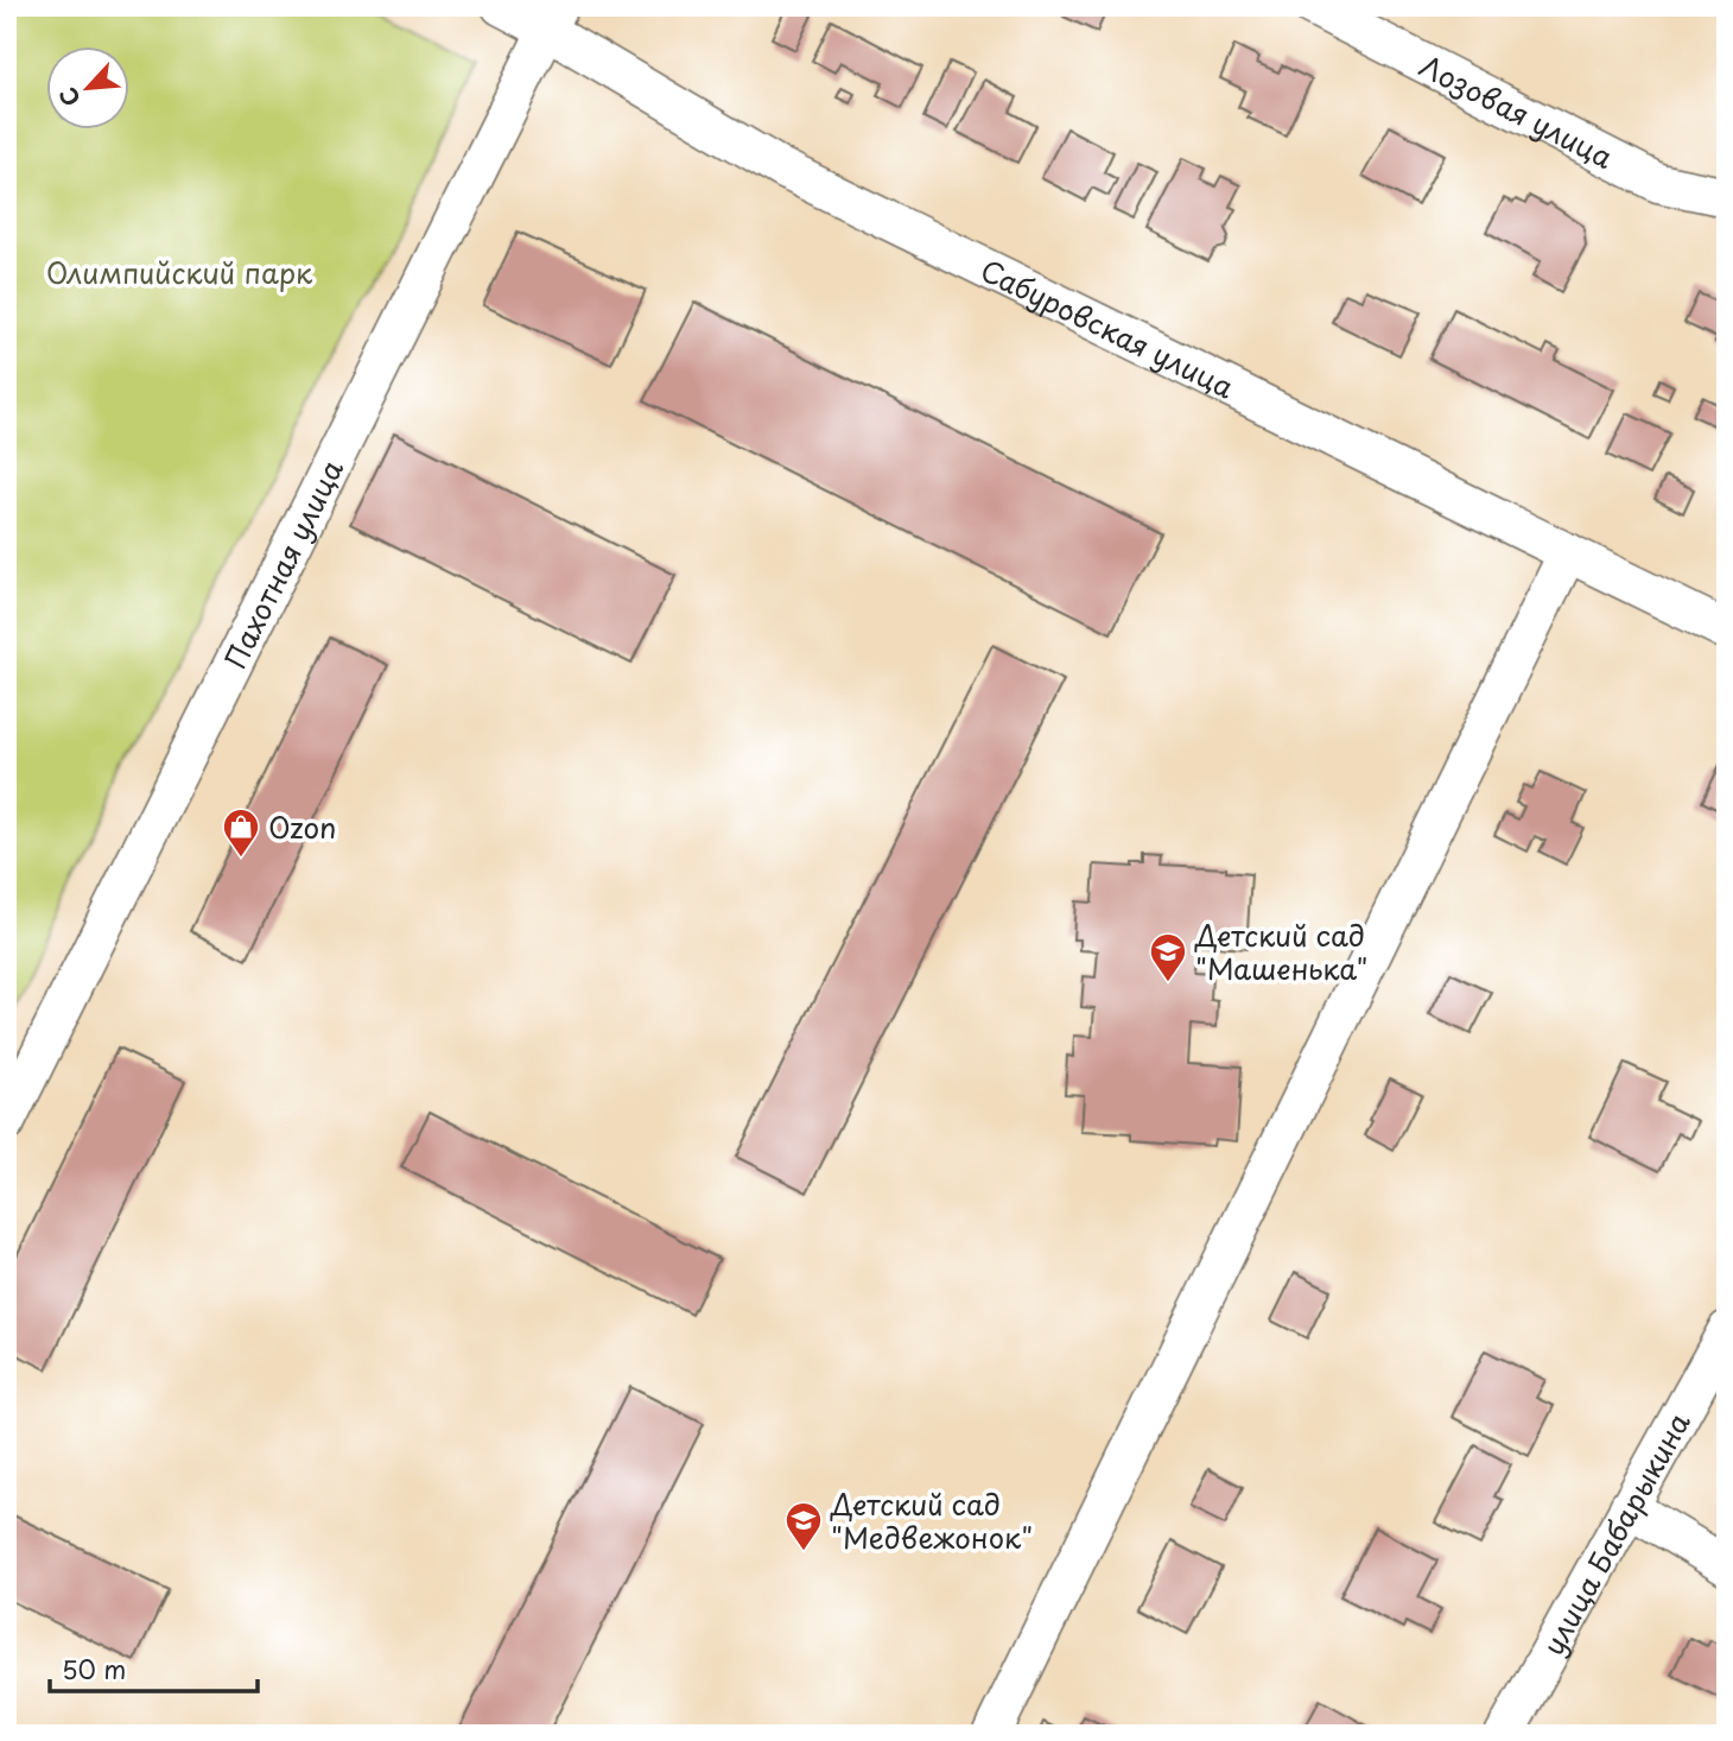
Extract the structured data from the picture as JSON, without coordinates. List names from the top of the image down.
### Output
{
  "streets": {
    "street": [
      "Лозовая улица",
      "Сабуровская улица",
      "Пахотная улица",
      "улица Бабарыкина"
    ]
  },
  "crossings": [
    ["Сабуровская улица", "Пахотная улица"]
  ],
  "parks": ["Олимпийский парк"],
  "places": {
    "shop": ["Ozon"],
    "school or university": ["Детский сад \"Машенька\"", "Детский сад \"Медвежонок\""]
  },
  "scale_bar": "50 m",
  "north": "bottom left"
}
